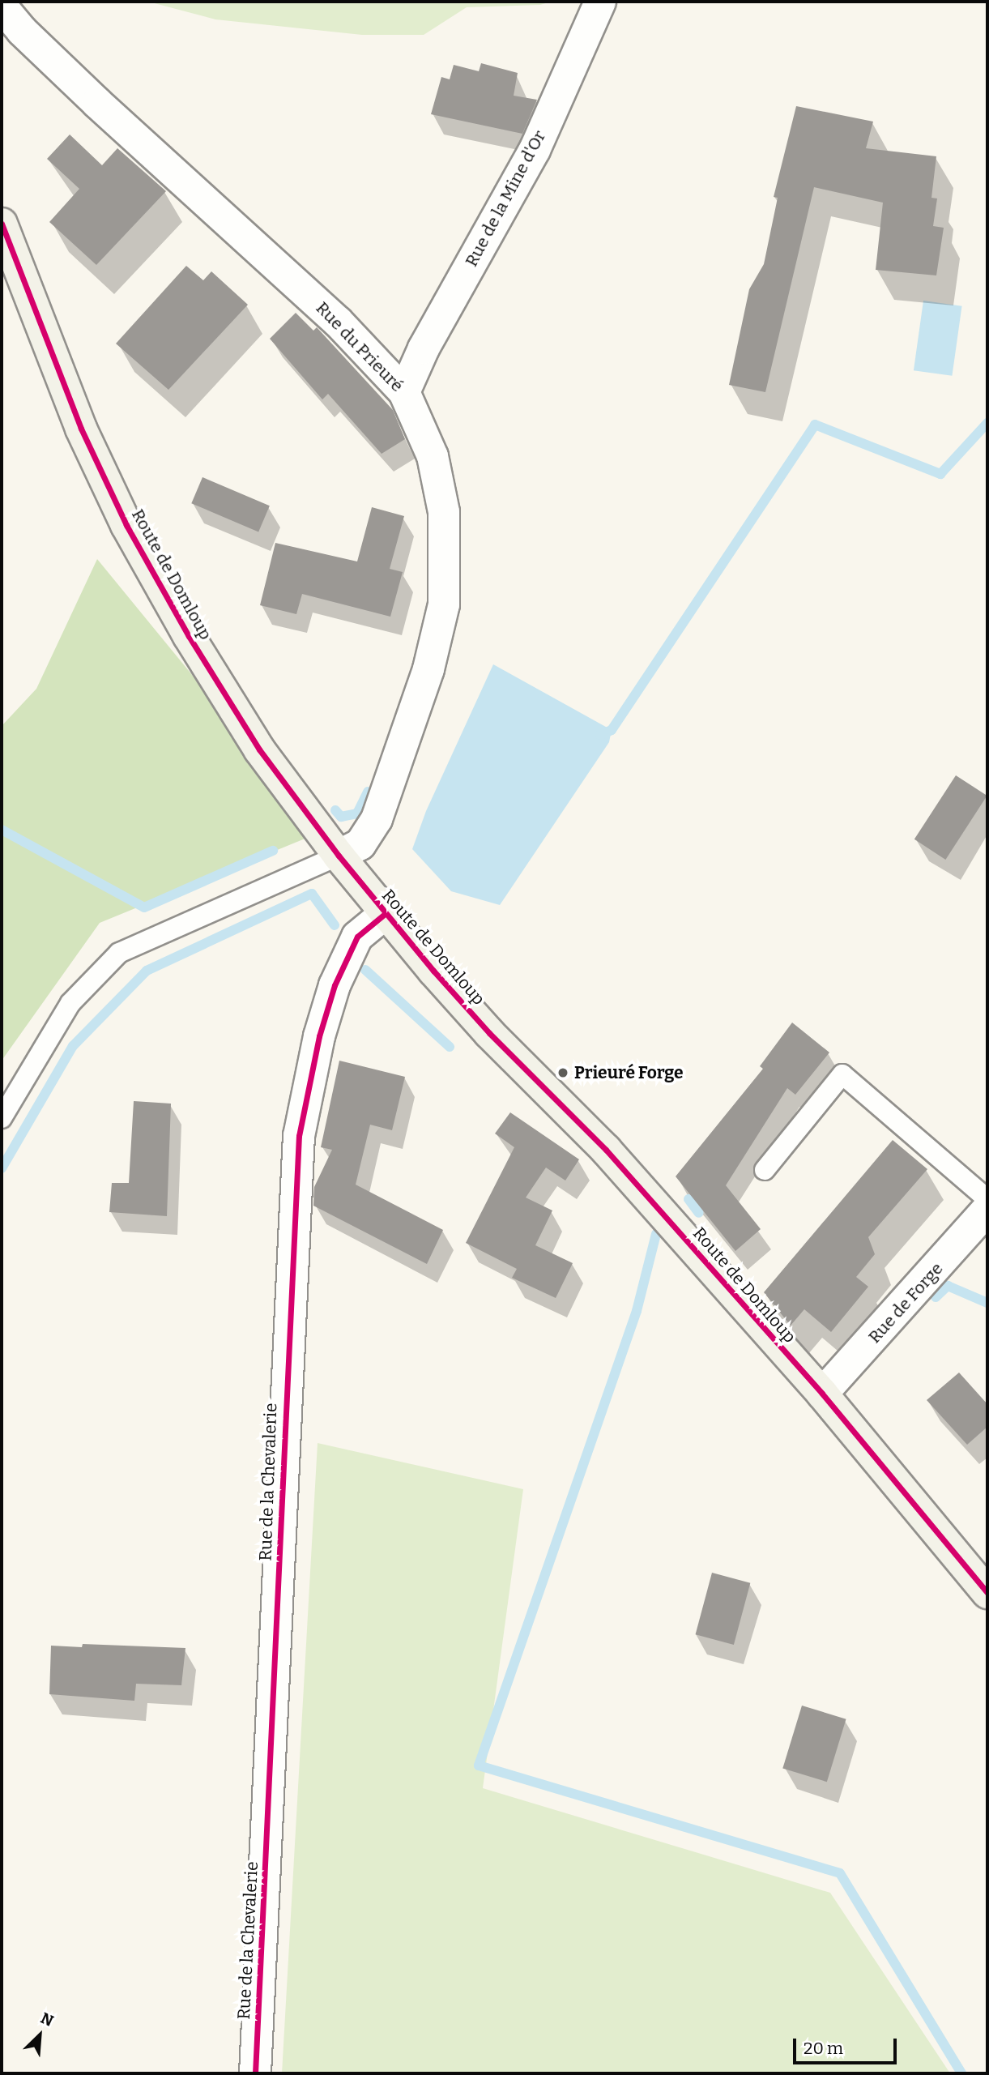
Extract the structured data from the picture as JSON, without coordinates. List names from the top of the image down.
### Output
{
  "streets": {
    "street": [
      "Rue de la Mine d'Or",
      "Rue du Prieuré",
      "Route de Domloup",
      "Rue de Forge",
      "Rue de la Chevalerie"
    ]
  },
  "crossings": [
    ["Rue de la Mine d'Or", "Rue du Prieuré"],
    ["Rue du Prieuré", "Route de Domloup"],
    ["Route de Domloup", "Rue de Forge"],
    ["Route de Domloup", "Rue de la Chevalerie"]
  ],
  "places": ["Prieuré Forge"],
  "scale_bar": "20 m",
  "north": "top right"
}
